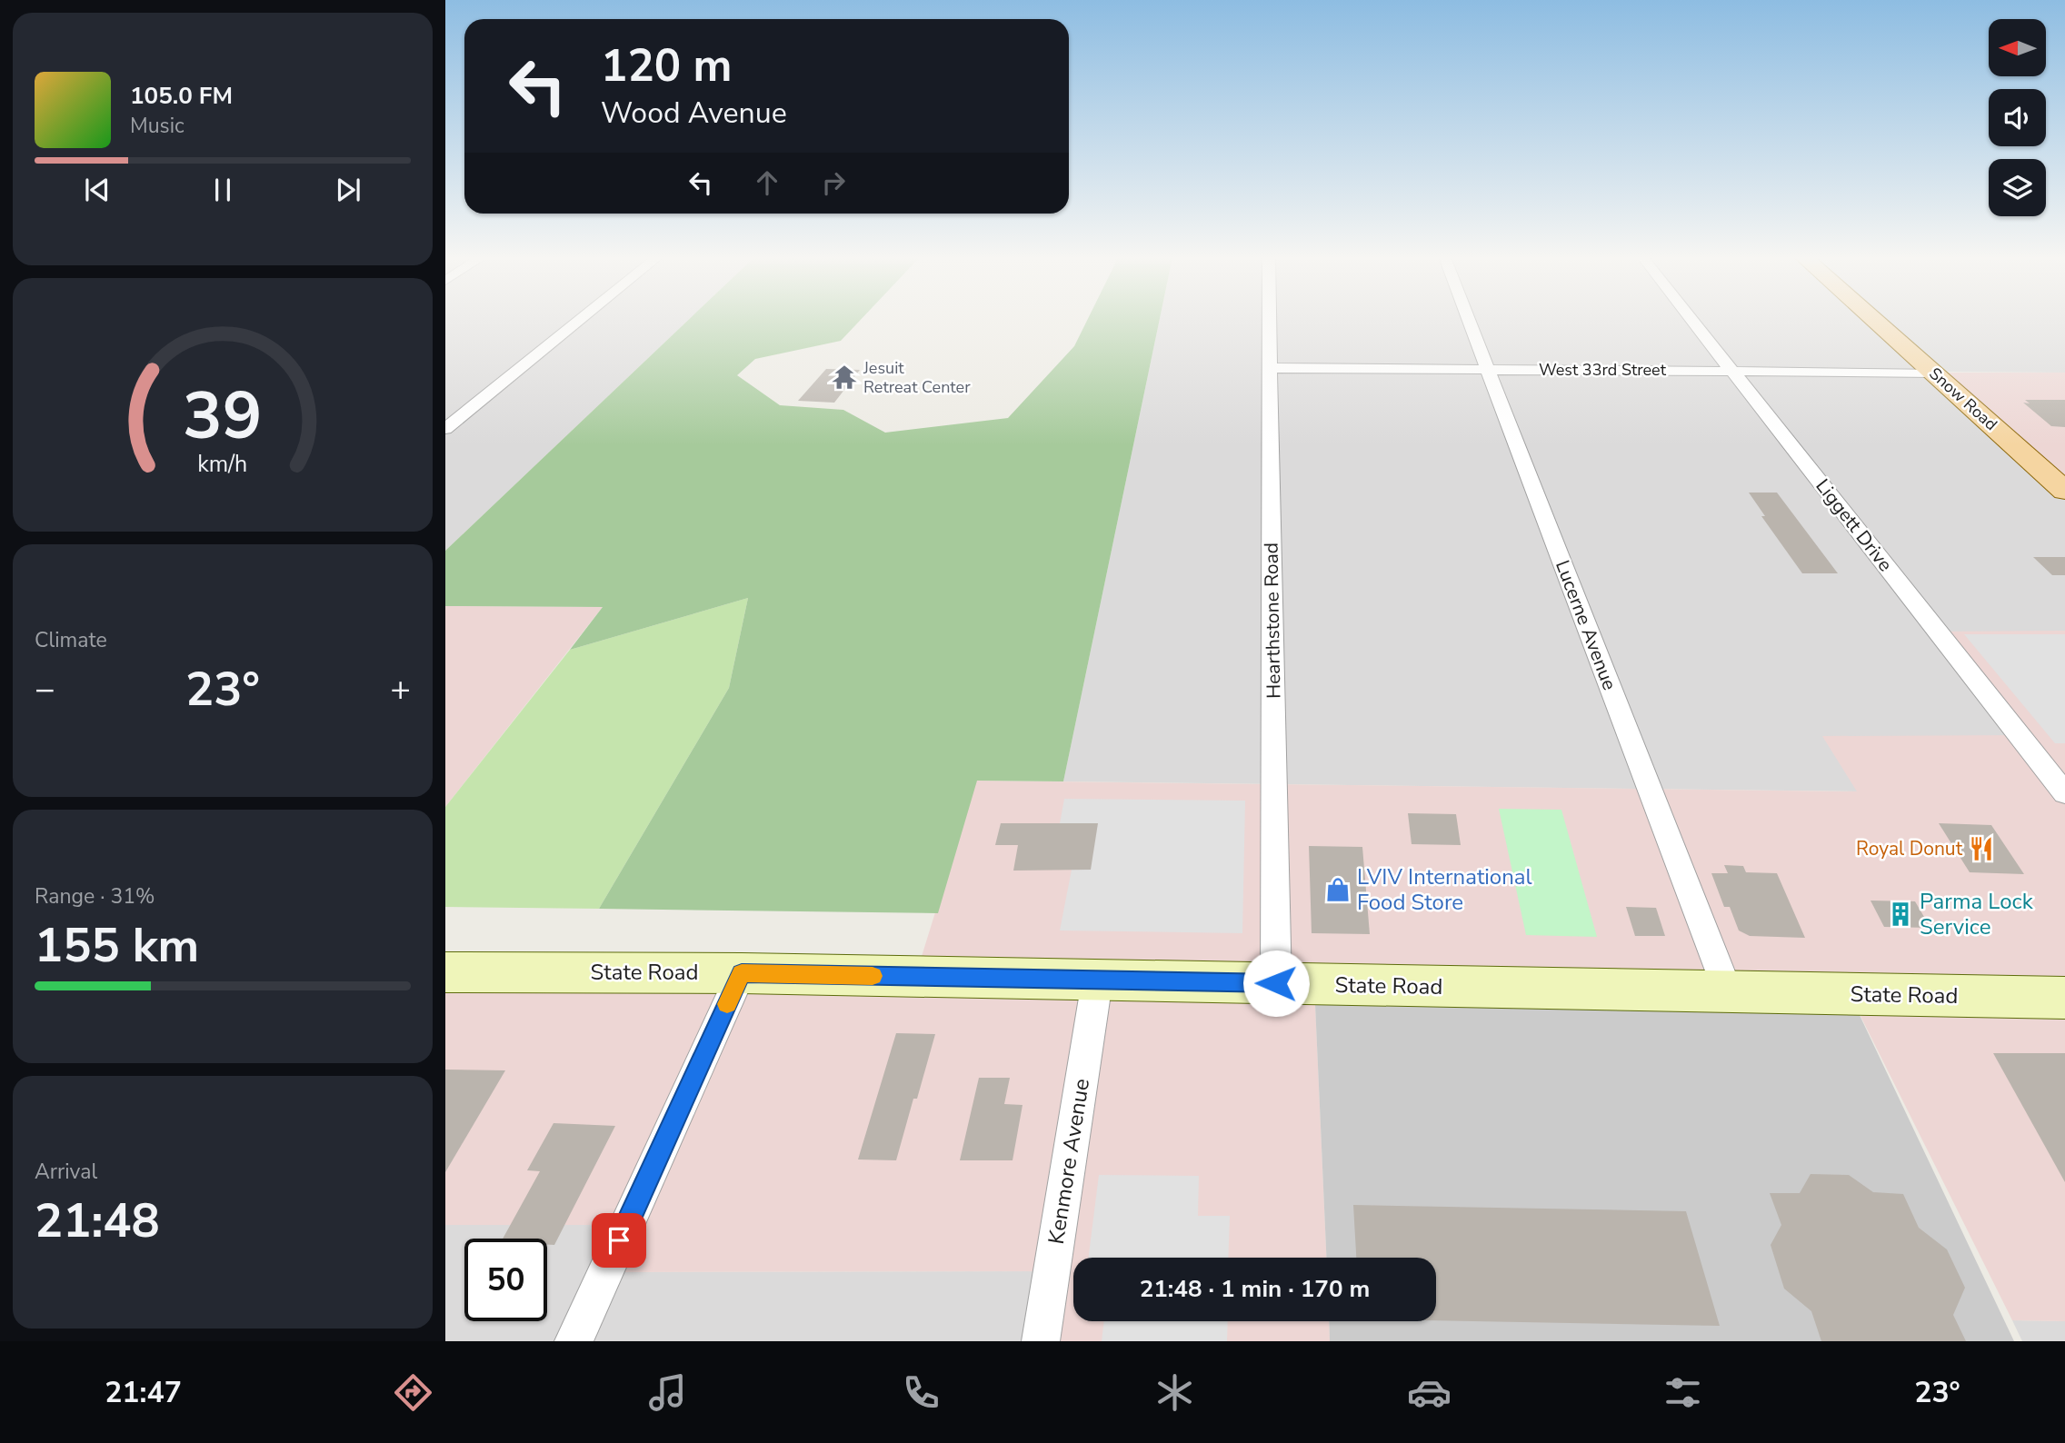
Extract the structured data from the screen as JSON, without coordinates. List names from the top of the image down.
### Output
{
  "streets": {
    "main road": ["Snow Road", "State Road"],
    "street": [
      "West 33rd Street",
      "Liggett Drive",
      "Hearthstone Road",
      "Lucerne Avenue",
      "Kenmore Avenue"
    ]
  },
  "crossings": [
    ["West 33rd Street", "Snow Road"],
    ["West 33rd Street", "Liggett Drive"],
    ["West 33rd Street", "Hearthstone Road"],
    ["West 33rd Street", "Lucerne Avenue"],
    ["Hearthstone Road", "State Road"],
    ["Lucerne Avenue", "State Road"],
    ["State Road", "Kenmore Avenue"]
  ],
  "places": {
    "temple": ["Jesuit Retreat Center"],
    "restaurant": ["Royal Donut"],
    "shop": ["LVIV International Food Store"],
    "building": ["Parma Lock Service"]
  },
  "north": "left",
  "page": {
    "turn": ["120 m", "Wood Avenue"],
    "song": ["105.0 FM", "Music"],
    "tile": [
      "Climate",
      ["Range · 31%", "155 km"],
      ["Arrival", "21:48"]
    ],
    "heat": ["−", "23°", "+"],
    "limit": "50",
    "trip": "21:48 · 1 min · 170 m",
    "tabs": ["21:47", "23°"],
    "gauge": ["39", "km/h"]
  }
}
